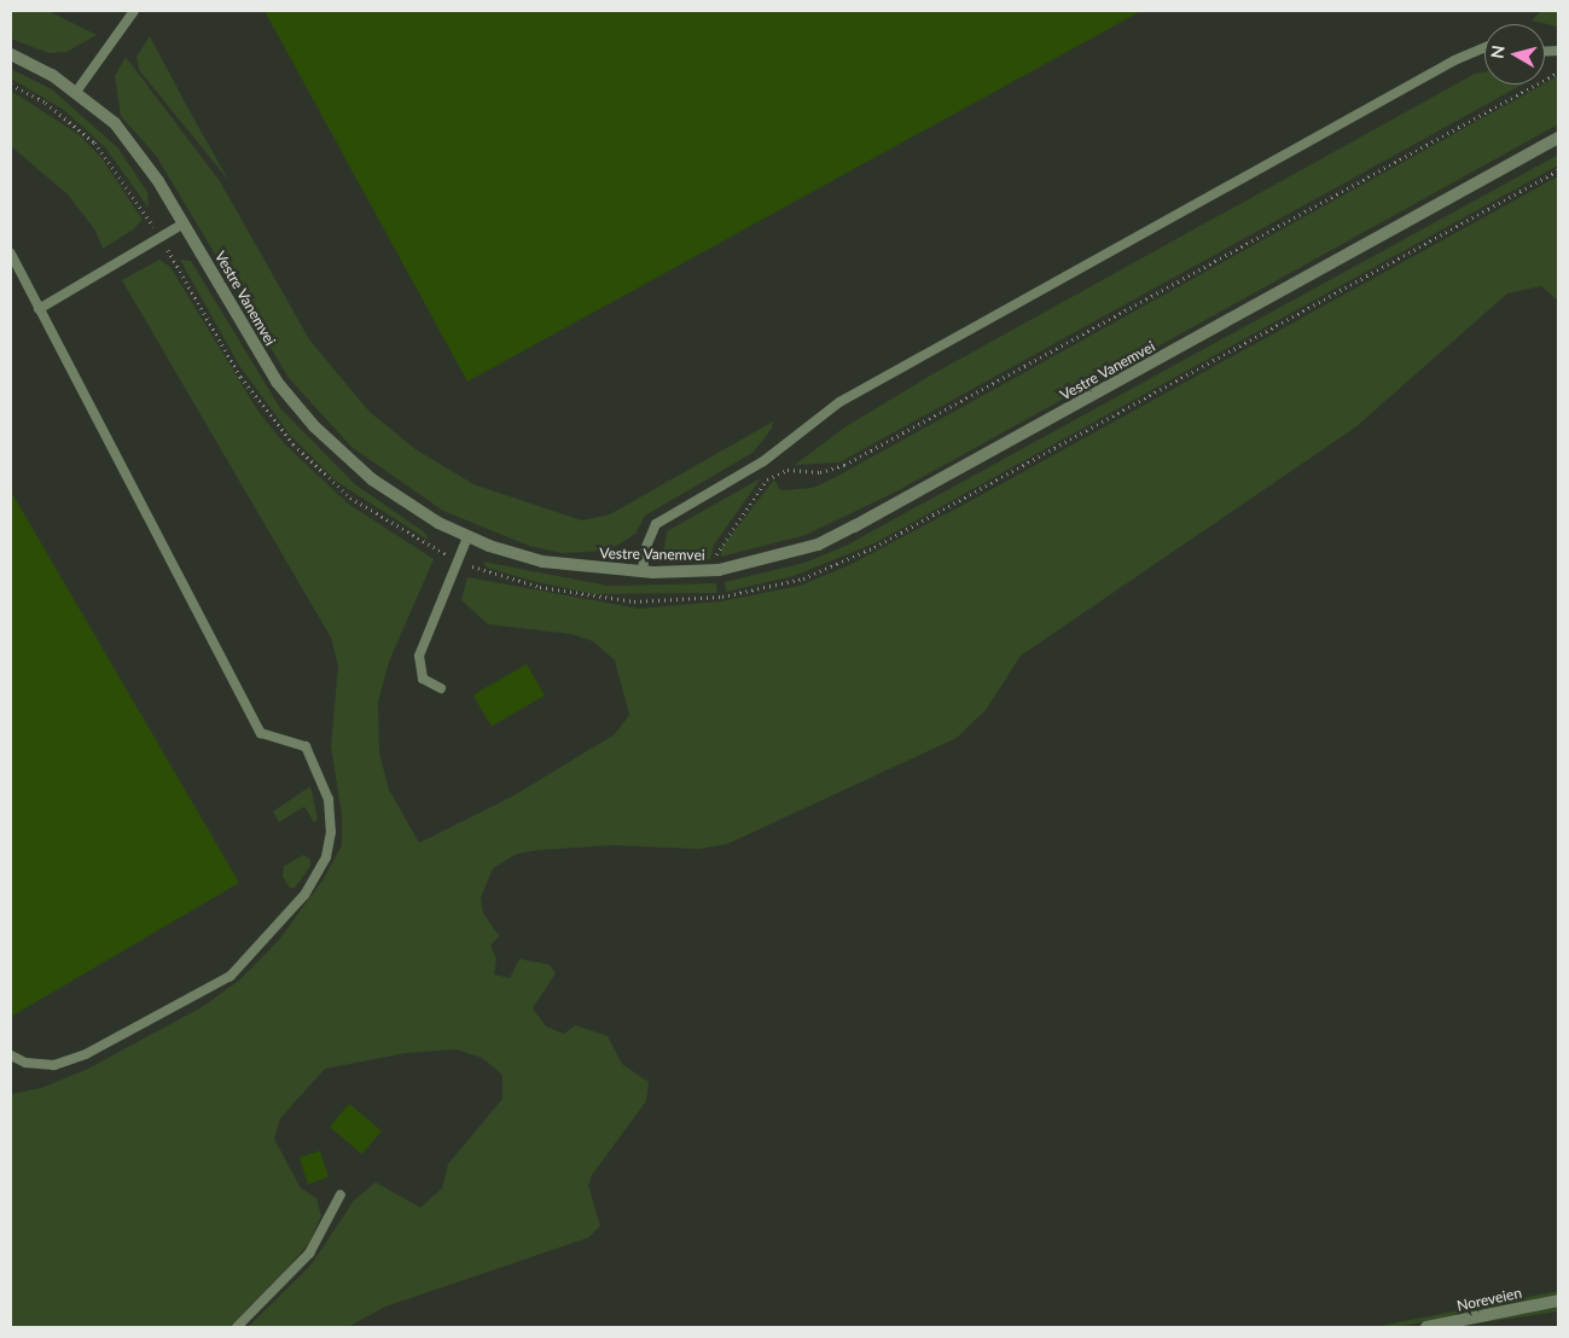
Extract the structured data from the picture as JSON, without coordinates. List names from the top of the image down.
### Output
{
  "streets": {
    "street": ["Vestre Vanemvei", "Noreveien"]
  },
  "north": "left"
}
